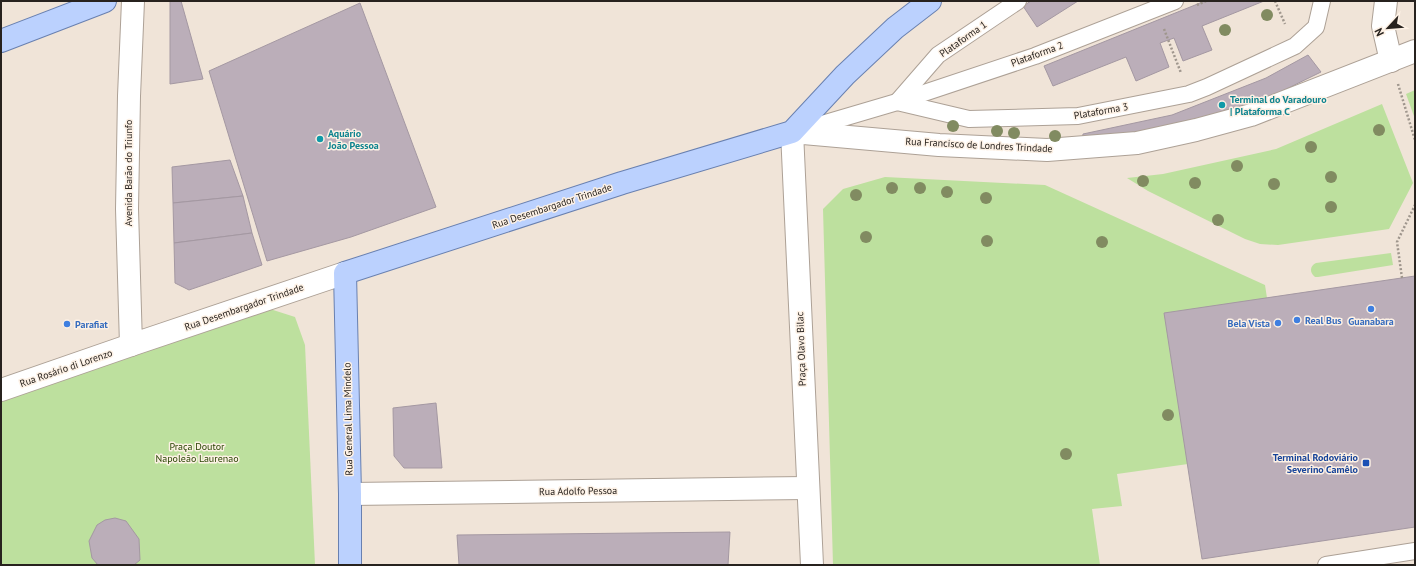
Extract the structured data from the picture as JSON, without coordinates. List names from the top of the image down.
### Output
{
  "streets": {
    "main road": ["Rua Desembargador Trindade", "Rua General Lima Mindelo"],
    "street": [
      "Rua Francisco de Londres Trindade",
      "Avenida Barão do Triunfo",
      "Praça Olavo Bilac",
      "Rua Rosário di Lorenzo",
      "Rua Adolfo Pessoa"
    ],
    "lane": ["Plataforma 1", "Plataforma 2", "Plataforma 3"]
  },
  "crossings": [
    ["Plataforma 1", "Plataforma 2"],
    ["Plataforma 1", "Plataforma 3"],
    ["Plataforma 2", "Plataforma 3"],
    ["Plataforma 2", "Rua Francisco de Londres Trindade"],
    ["Plataforma 2", "Rua Desembargador Trindade"],
    ["Plataforma 2", "Praça Olavo Bilac"],
    ["Rua Francisco de Londres Trindade", "Rua Desembargador Trindade"],
    ["Rua Francisco de Londres Trindade", "Praça Olavo Bilac"],
    ["Avenida Barão do Triunfo", "Rua Desembargador Trindade"],
    ["Avenida Barão do Triunfo", "Rua Rosário di Lorenzo"],
    ["Rua Desembargador Trindade", "Praça Olavo Bilac"],
    ["Rua Desembargador Trindade", "Rua Rosário di Lorenzo"],
    ["Rua Desembargador Trindade", "Rua General Lima Mindelo"],
    ["Praça Olavo Bilac", "Rua Adolfo Pessoa"],
    ["Rua General Lima Mindelo", "Rua Adolfo Pessoa"]
  ],
  "parks": ["Praça Doutor Napoleão Laurenao"],
  "places": {
    "other": [
      "Terminal do Varadouro | Plataforma C",
      "Aquário João Pessoa",
      "Guanabara",
      "Real Bus",
      "Bela Vista",
      "Parafiat"
    ],
    "transit": ["Terminal Rodoviário Severino Camêlo"]
  },
  "north": "bottom left"
}
